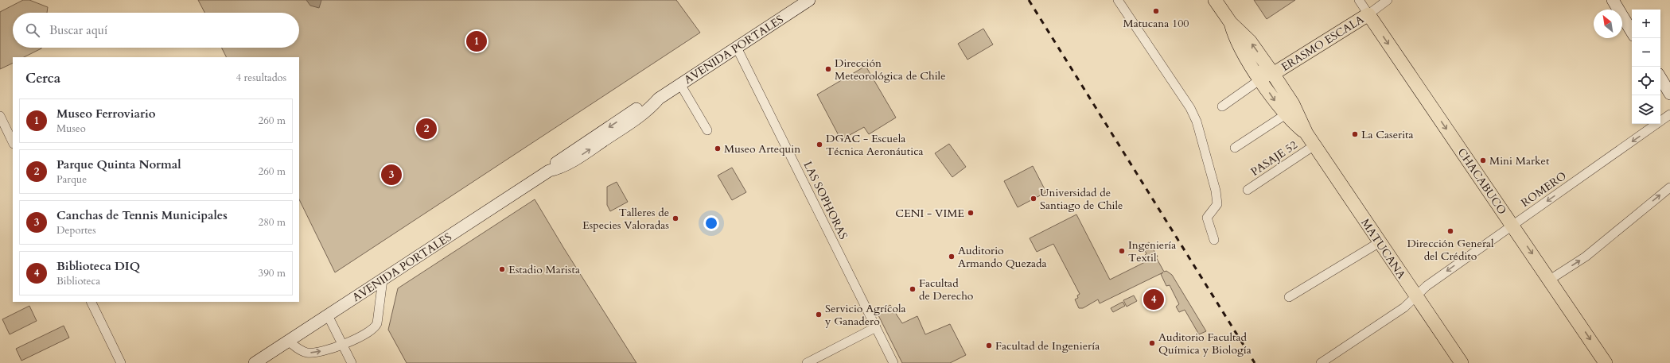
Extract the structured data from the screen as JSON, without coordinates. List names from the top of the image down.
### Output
{
  "streets": {
    "main road": [
      "ERASMO ESCALA",
      "AVENIDA PORTALES",
      "CHACABUCO",
      "MATUCANA"
    ],
    "street": ["PASAJE 52", "ROMERO", "LAS SOPHORAS"]
  },
  "crossings": [
    ["ERASMO ESCALA", "CHACABUCO"],
    ["ERASMO ESCALA", "MATUCANA"],
    ["AVENIDA PORTALES", "LAS SOPHORAS"],
    ["PASAJE 52", "MATUCANA"],
    ["CHACABUCO", "ROMERO"],
    ["ROMERO", "MATUCANA"]
  ],
  "one_way": ["CHACABUCO"],
  "places": [
    "Matucana 100",
    "Dirección Meteorológica de Chile",
    "La Caserita",
    "DGAC - Escuela Técnica Aeronáutica",
    "Museo Artequin",
    "Mini Market",
    "Universidad de Santiago de Chile",
    "CENI - VIME",
    "Talleres de Especies Valoradas",
    "Dirección General del Crédito",
    "Ingeniería Textil",
    "Auditorio Armando Quezada",
    "Estadio Marista",
    "Facultad de Derecho",
    "Servicio Agrícola y Ganadero",
    "Auditorio Facultad Química y Biología",
    "Facultad de Ingeniería"
  ],
  "north": "top left",
  "page": {
    "map_buttons": ["+", "−"],
    "search": "Buscar aquí",
    "pins": [
      "1",
      "2",
      "3",
      "4"
    ],
    "heading": ["Cerca", "4 resultados"],
    "list": [
      {
        "mark": "1",
        "name": "Museo Ferroviario",
        "note": "Museo",
        "value": "260 m"
      },
      {
        "mark": "2",
        "name": "Parque Quinta Normal",
        "note": "Parque",
        "value": "260 m"
      },
      {
        "mark": "3",
        "name": "Canchas de Tennis Municipales",
        "note": "Deportes",
        "value": "280 m"
      },
      {
        "mark": "4",
        "name": "Biblioteca DIQ",
        "note": "Biblioteca",
        "value": "390 m"
      }
    ]
  }
}
